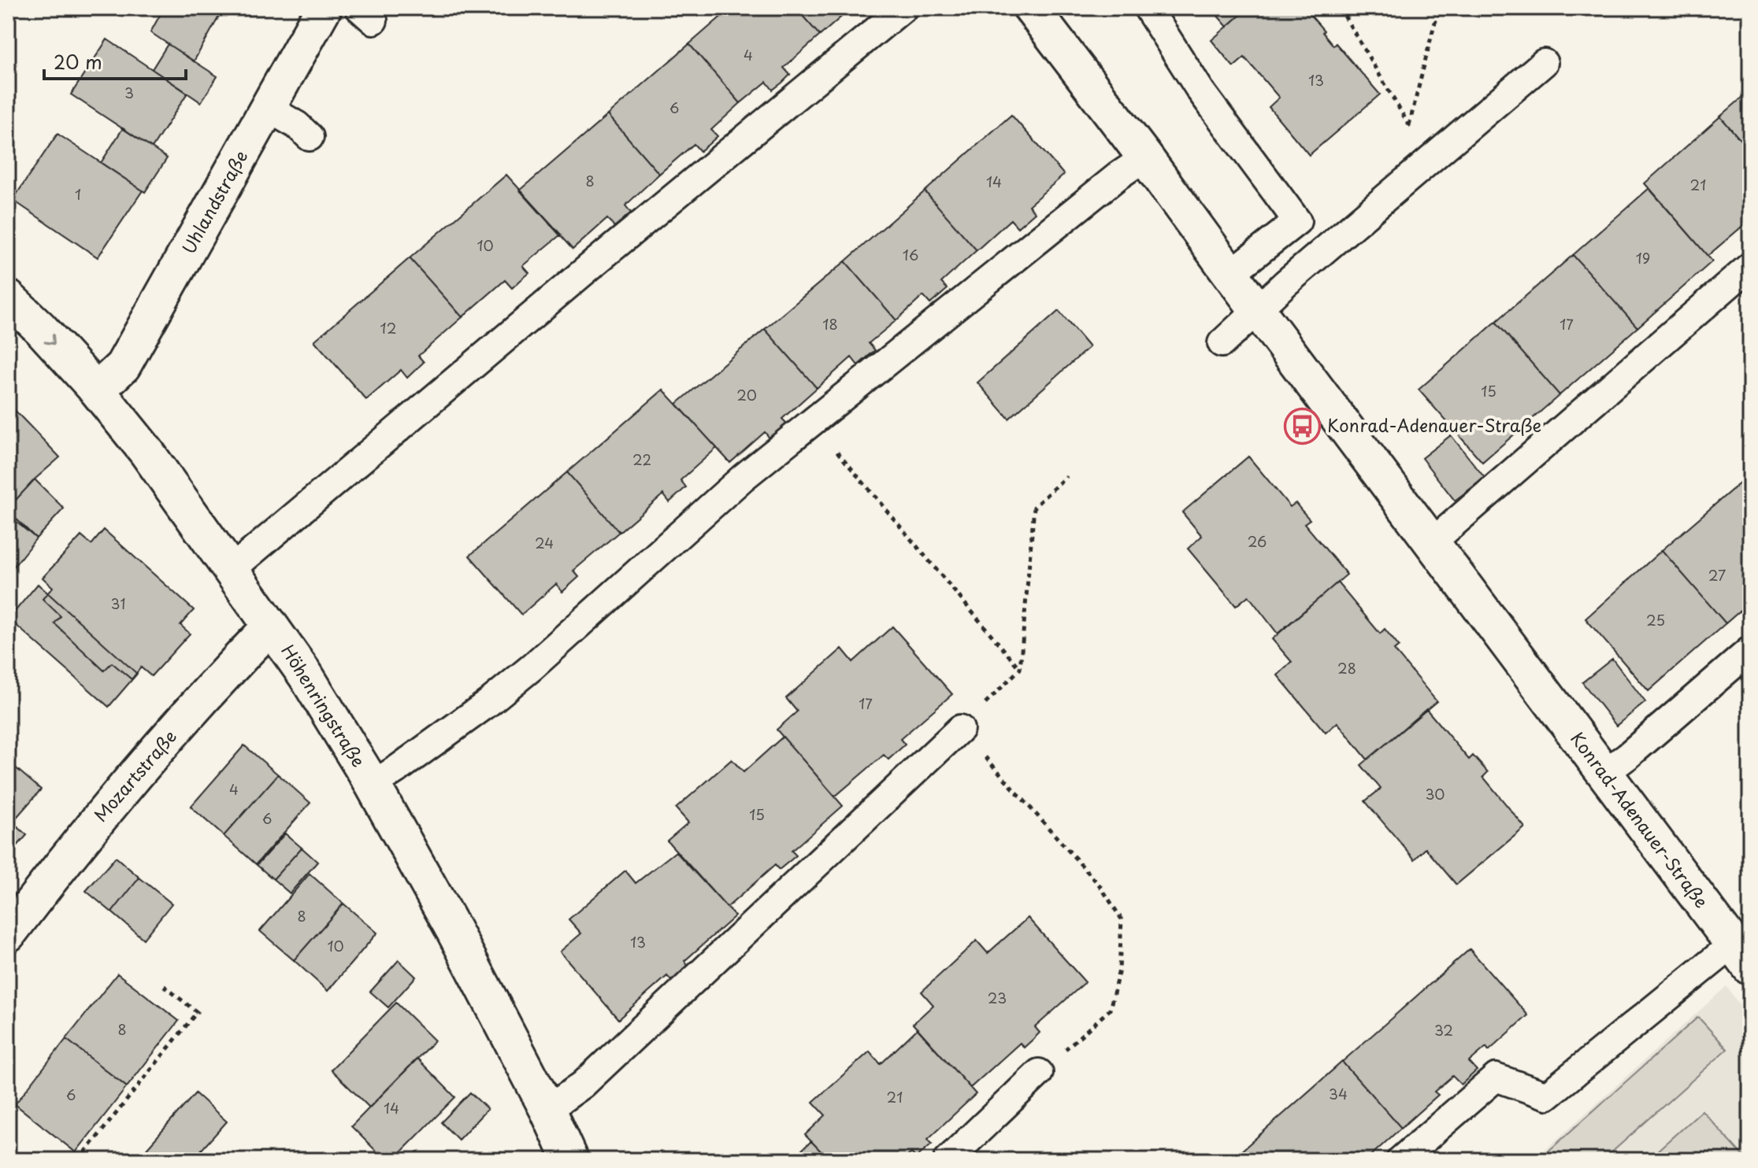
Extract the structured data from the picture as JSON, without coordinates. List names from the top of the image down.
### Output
{
  "streets": {
    "street": [
      "Uhlandstraße",
      "Höhenringstraße",
      "Mozartstraße",
      "Konrad-Adenauer-Straße"
    ]
  },
  "crossings": [
    ["Uhlandstraße", "Höhenringstraße"],
    ["Höhenringstraße", "Mozartstraße"]
  ],
  "places": {
    "bus stop": ["Konrad-Adenauer-Straße"]
  },
  "house_numbers": [
    "4",
    "13",
    "3",
    "6",
    "8",
    "14",
    "21",
    "1",
    "10",
    "16",
    "19",
    "18",
    "17",
    "12",
    "15",
    "20",
    "22",
    "26",
    "24",
    "27",
    "31",
    "25",
    "28",
    "17",
    "4",
    "30",
    "15",
    "6",
    "8",
    "13",
    "10",
    "23",
    "8",
    "32",
    "34",
    "6",
    "21",
    "14"
  ],
  "scale_bar": "20 m"
}
